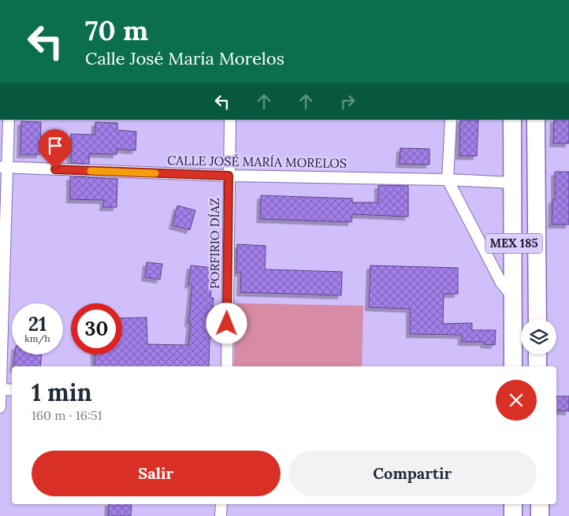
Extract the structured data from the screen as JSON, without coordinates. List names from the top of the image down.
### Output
{
  "streets": {
    "main road": ["MEX 185"],
    "street": ["CALLE JOSÉ MARÍA MORELOS", "PORFIRIO DÍAZ"]
  },
  "crossings": [
    ["CALLE JOSÉ MARÍA MORELOS", "PORFIRIO DÍAZ"],
    ["CALLE JOSÉ MARÍA MORELOS", "MEX 185"]
  ],
  "page": {
    "turn": ["70 m", "Calle José María Morelos"],
    "speed": "21 km/h",
    "limit": "30",
    "heading": ["1 min", "160 m · 16:51"],
    "buttons": ["Salir", "Compartir"]
  }
}
